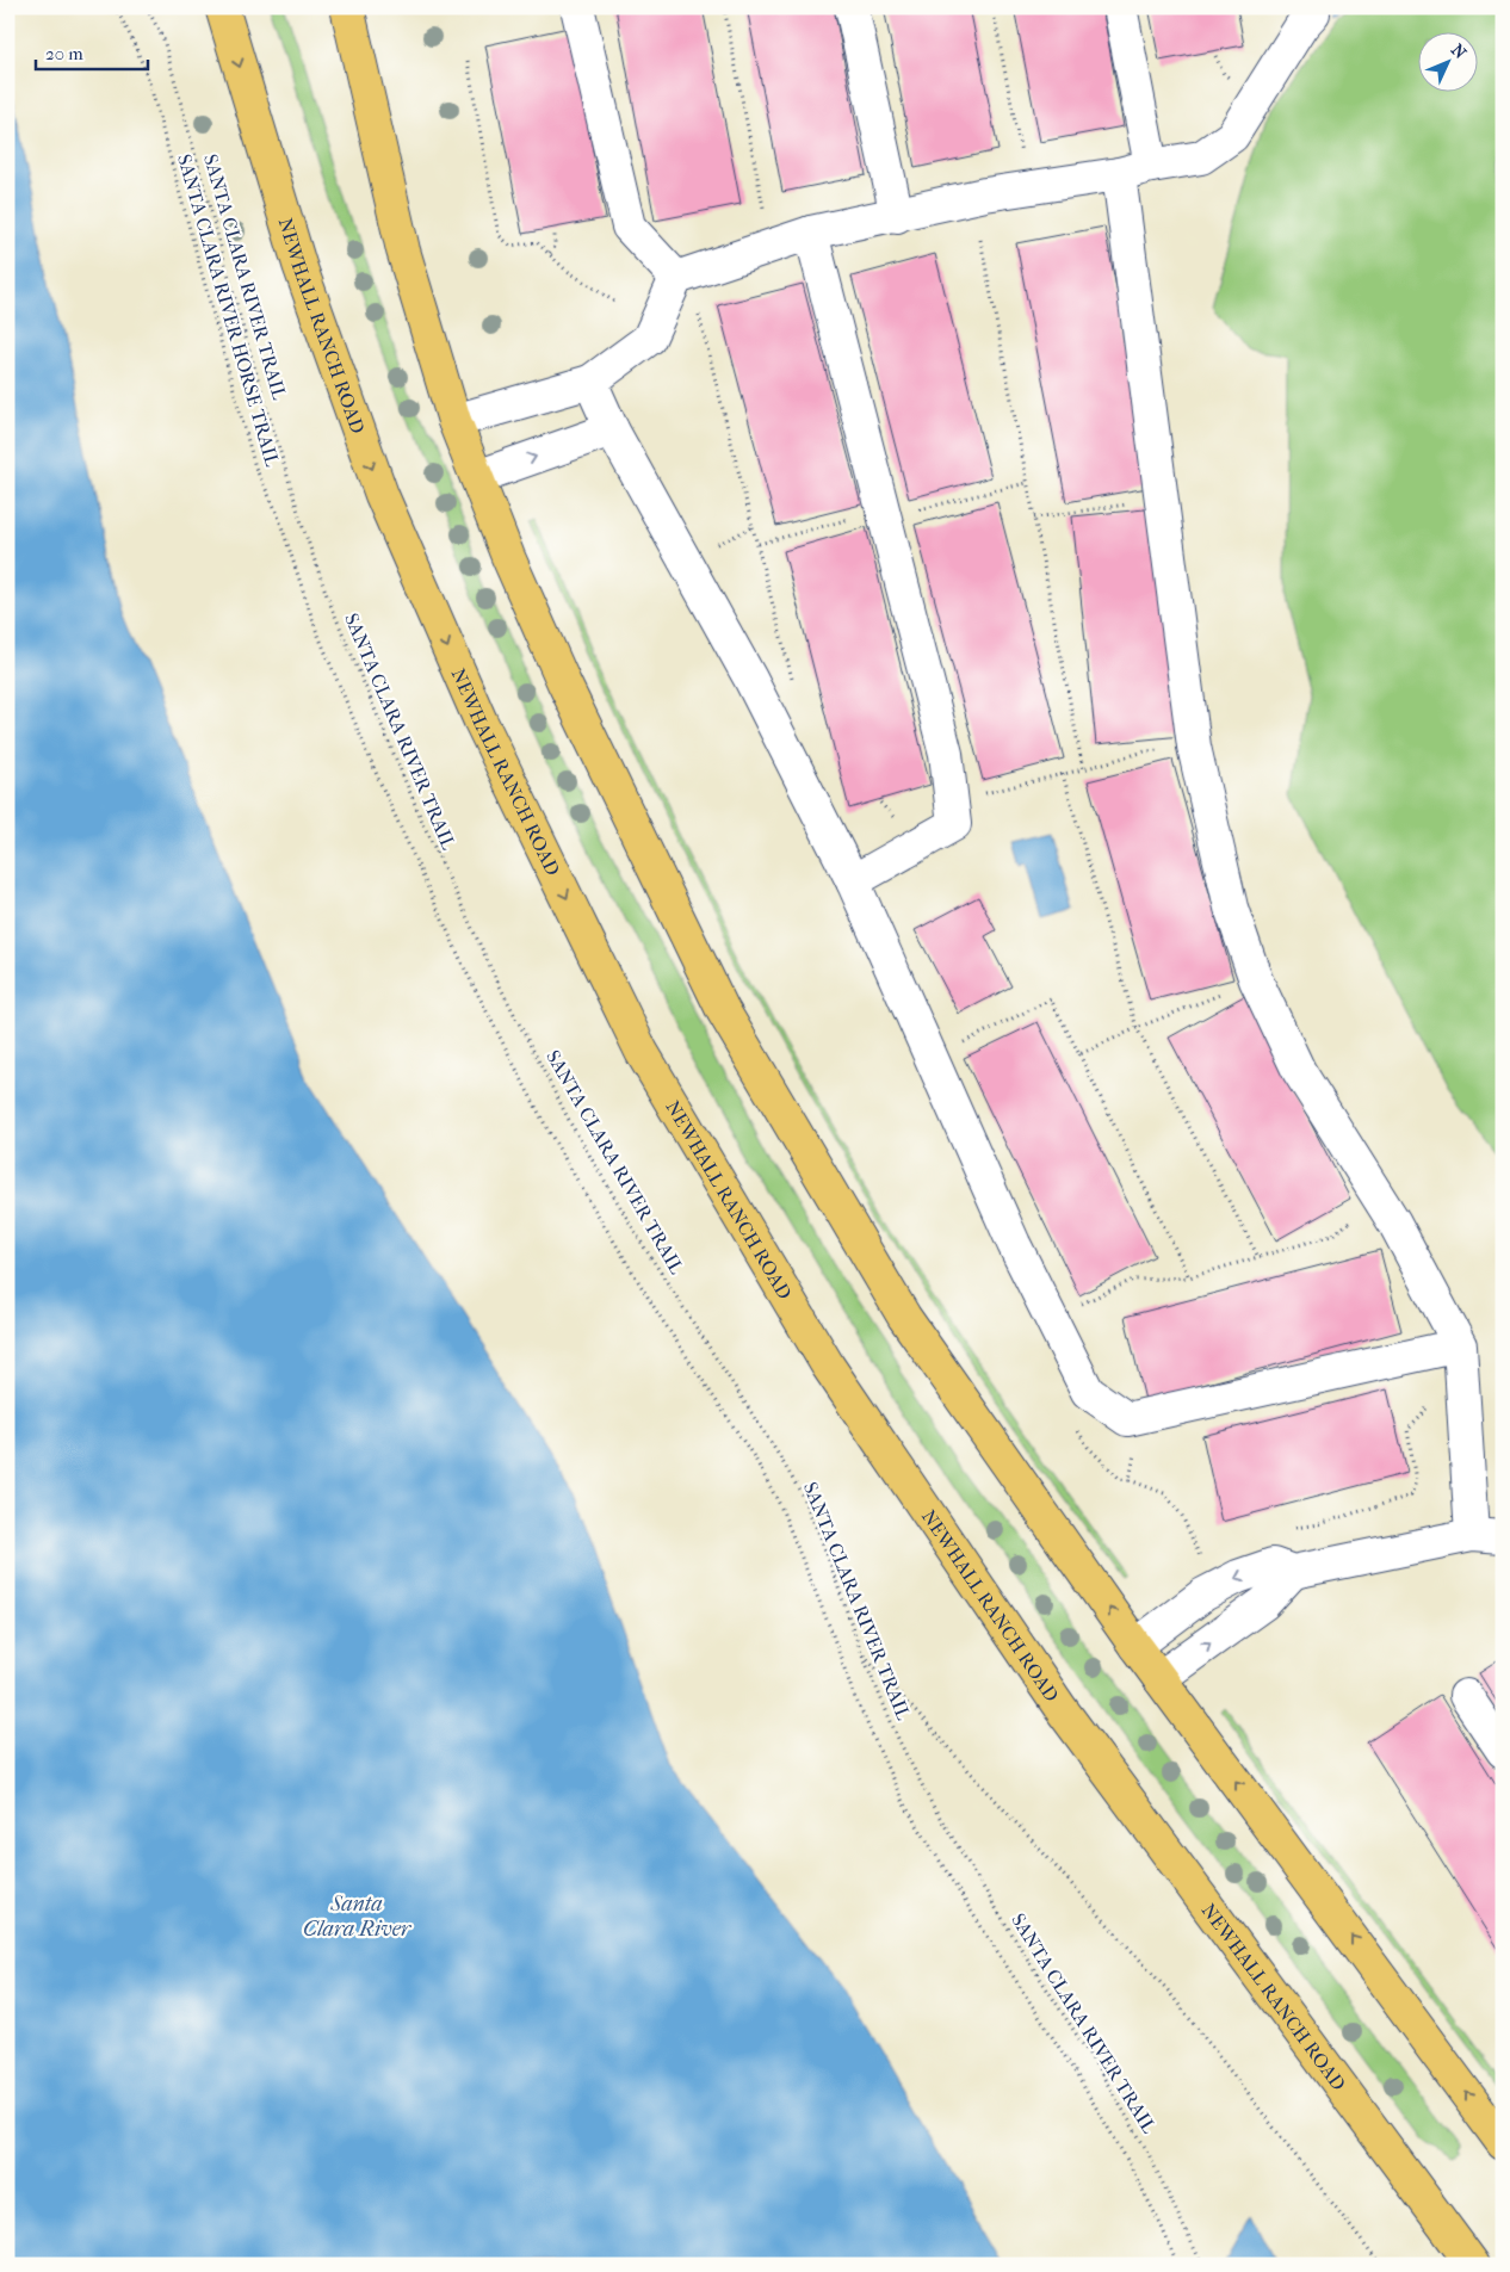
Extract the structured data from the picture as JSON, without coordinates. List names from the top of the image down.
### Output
{
  "streets": {
    "main road": ["NEWHALL RANCH ROAD"],
    "path": ["SANTA CLARA RIVER TRAIL", "SANTA CLARA RIVER HORSE TRAIL"]
  },
  "water": ["Santa Clara River"],
  "scale_bar": "20 m",
  "north": "top right"
}
